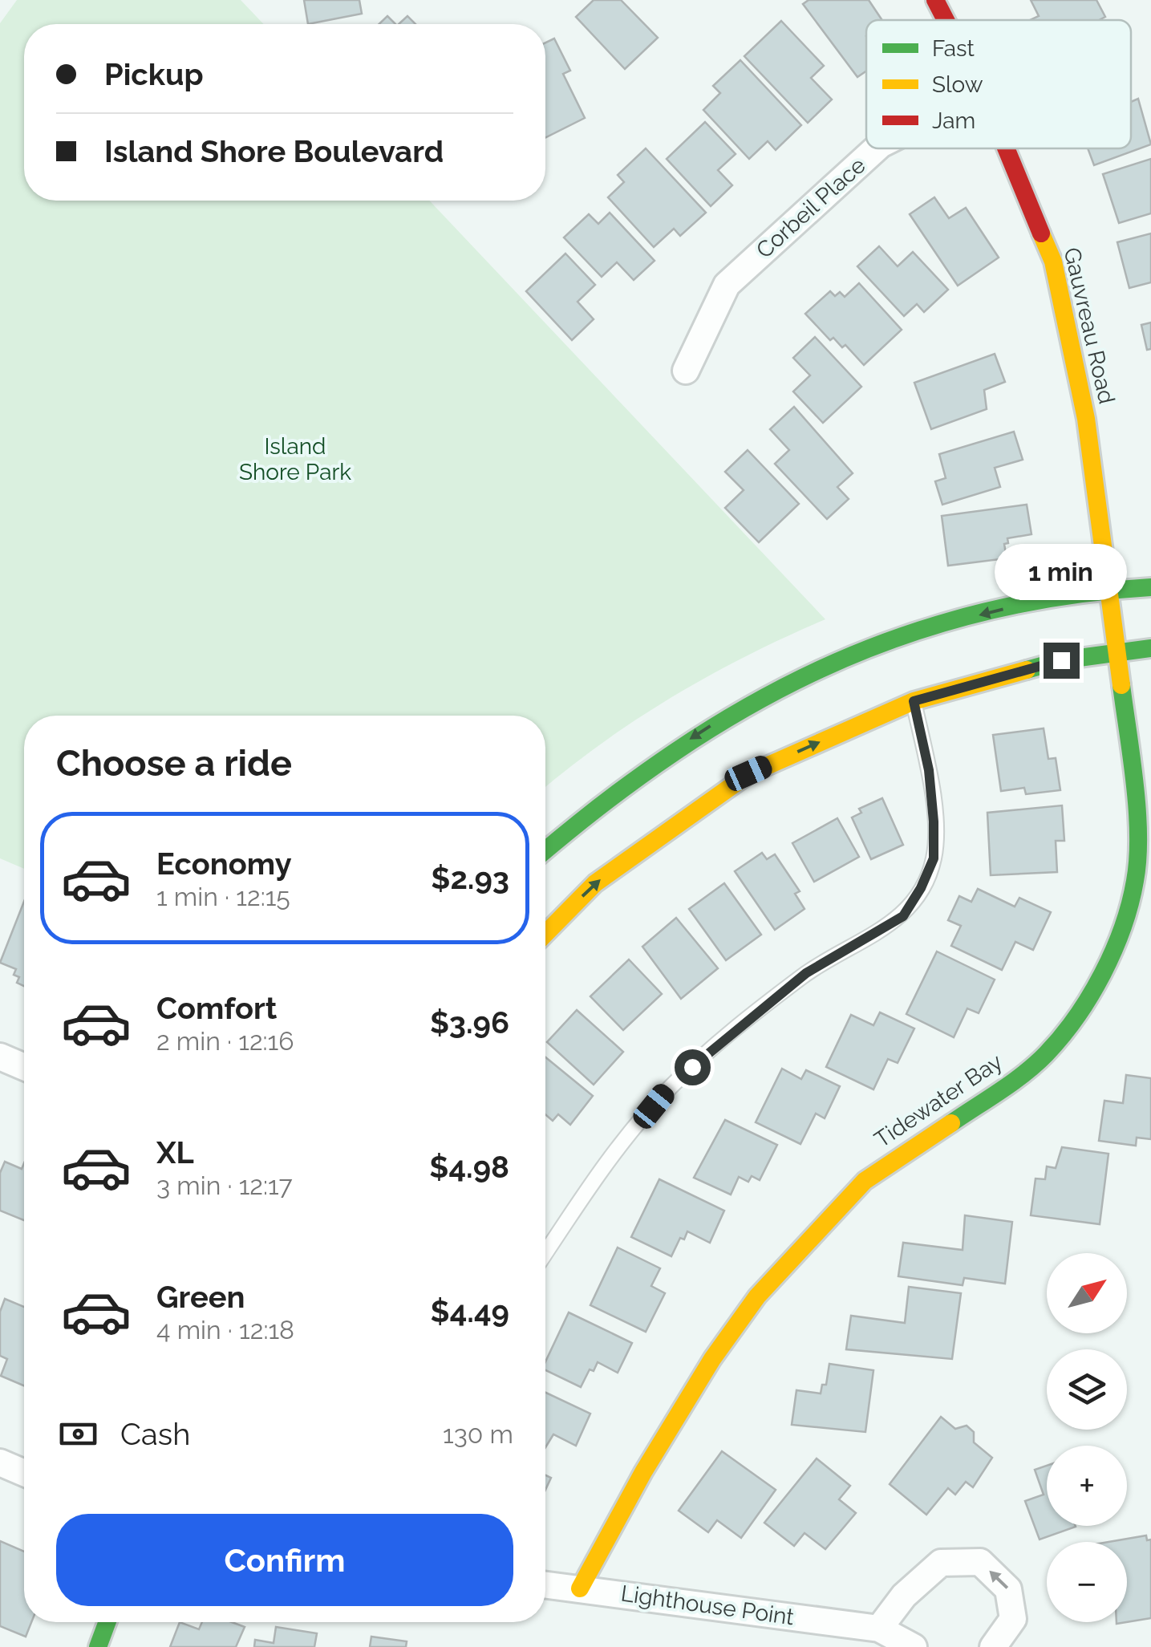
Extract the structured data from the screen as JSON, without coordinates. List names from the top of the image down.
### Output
{
  "streets": {
    "street": [
      "Corbeil Place",
      "Gauvreau Road",
      "Tidewater Bay",
      "Lighthouse Point"
    ]
  },
  "crossings": [
    ["Gauvreau Road", "Tidewater Bay"],
    ["Tidewater Bay", "Lighthouse Point"]
  ],
  "parks": ["Island Shore Park"],
  "legend": ["Fast", "Slow", "Jam"],
  "north": "top right",
  "page": {
    "banner": ["Pickup", "Island Shore Boulevard"],
    "bubble": "1 min",
    "heading": "Choose a ride",
    "list": [
      {
        "name": "Economy",
        "note": "1 min · 12:15",
        "value": "$2.93"
      },
      {
        "name": "Comfort",
        "note": "2 min · 12:16",
        "value": "$3.96"
      },
      {
        "name": "XL",
        "note": "3 min · 12:17",
        "value": "$4.98"
      },
      {
        "name": "Green",
        "note": "4 min · 12:18",
        "value": "$4.49"
      }
    ],
    "map_buttons": ["+", "−"],
    "pay": ["Cash", "130 m"],
    "buttons": "Confirm"
  }
}
